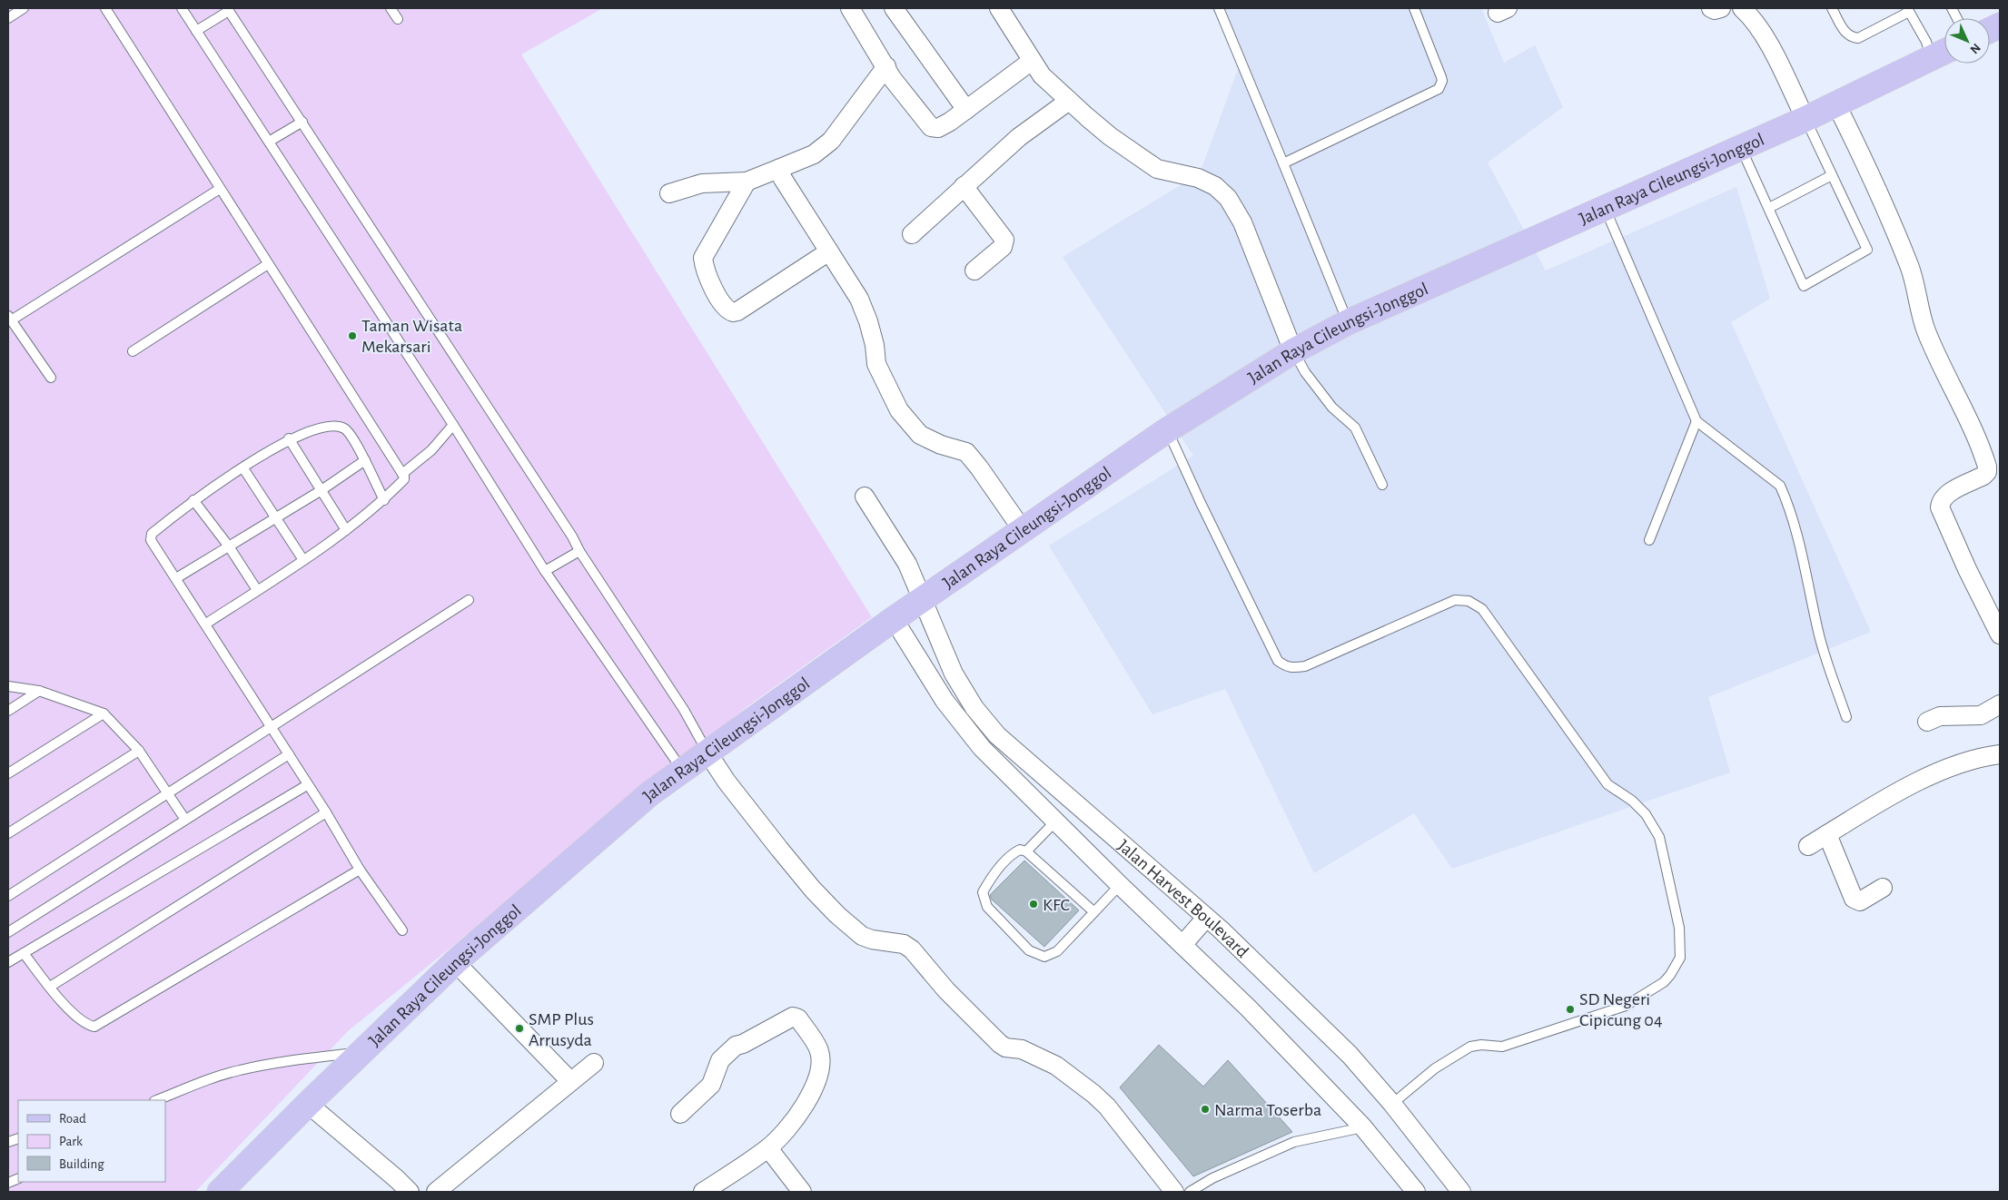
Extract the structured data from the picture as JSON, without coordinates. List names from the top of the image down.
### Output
{
  "streets": {
    "main road": ["Jalan Raya Cileungsi-Jonggol"],
    "street": ["Jalan Harvest Boulevard"]
  },
  "crossings": [
    ["Jalan Raya Cileungsi-Jonggol", "Jalan Harvest Boulevard"]
  ],
  "places": [
    "Taman Wisata Mekarsari",
    "KFC",
    "SD Negeri Cipicung 04",
    "SMP Plus Arrusyda",
    "Narma Toserba"
  ],
  "legend": ["Road", "Park", "Building"],
  "north": "bottom right"
}
